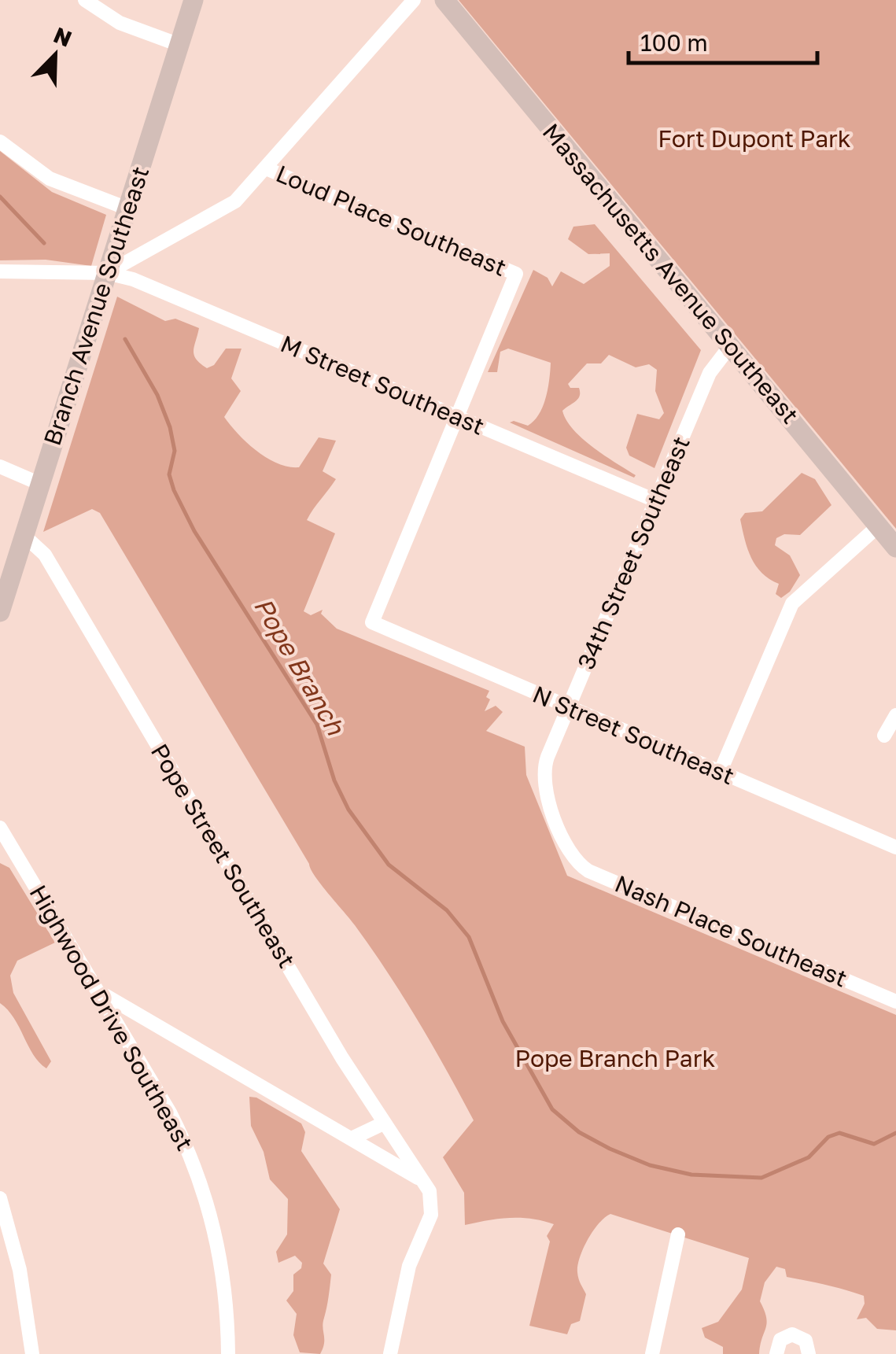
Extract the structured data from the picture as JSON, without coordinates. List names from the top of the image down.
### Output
{
  "streets": {
    "street": [
      "Loud Place Southeast",
      "Massachusetts Avenue Southeast",
      "Branch Avenue Southeast",
      "M Street Southeast",
      "34th Street Southeast",
      "N Street Southeast",
      "Pope Street Southeast",
      "Nash Place Southeast",
      "Highwood Drive Southeast"
    ]
  },
  "crossings": [
    ["Loud Place Southeast", "M Street Southeast"],
    ["Loud Place Southeast", "N Street Southeast"],
    ["Massachusetts Avenue Southeast", "34th Street Southeast"],
    ["Branch Avenue Southeast", "M Street Southeast"],
    ["Branch Avenue Southeast", "Pope Street Southeast"],
    ["M Street Southeast", "34th Street Southeast"],
    ["M Street Southeast", "N Street Southeast"],
    ["34th Street Southeast", "N Street Southeast"],
    ["34th Street Southeast", "Nash Place Southeast"]
  ],
  "water": ["Pope Branch"],
  "parks": ["Fort Dupont Park", "Pope Branch Park"],
  "scale_bar": "100 m",
  "north": "top right"
}
